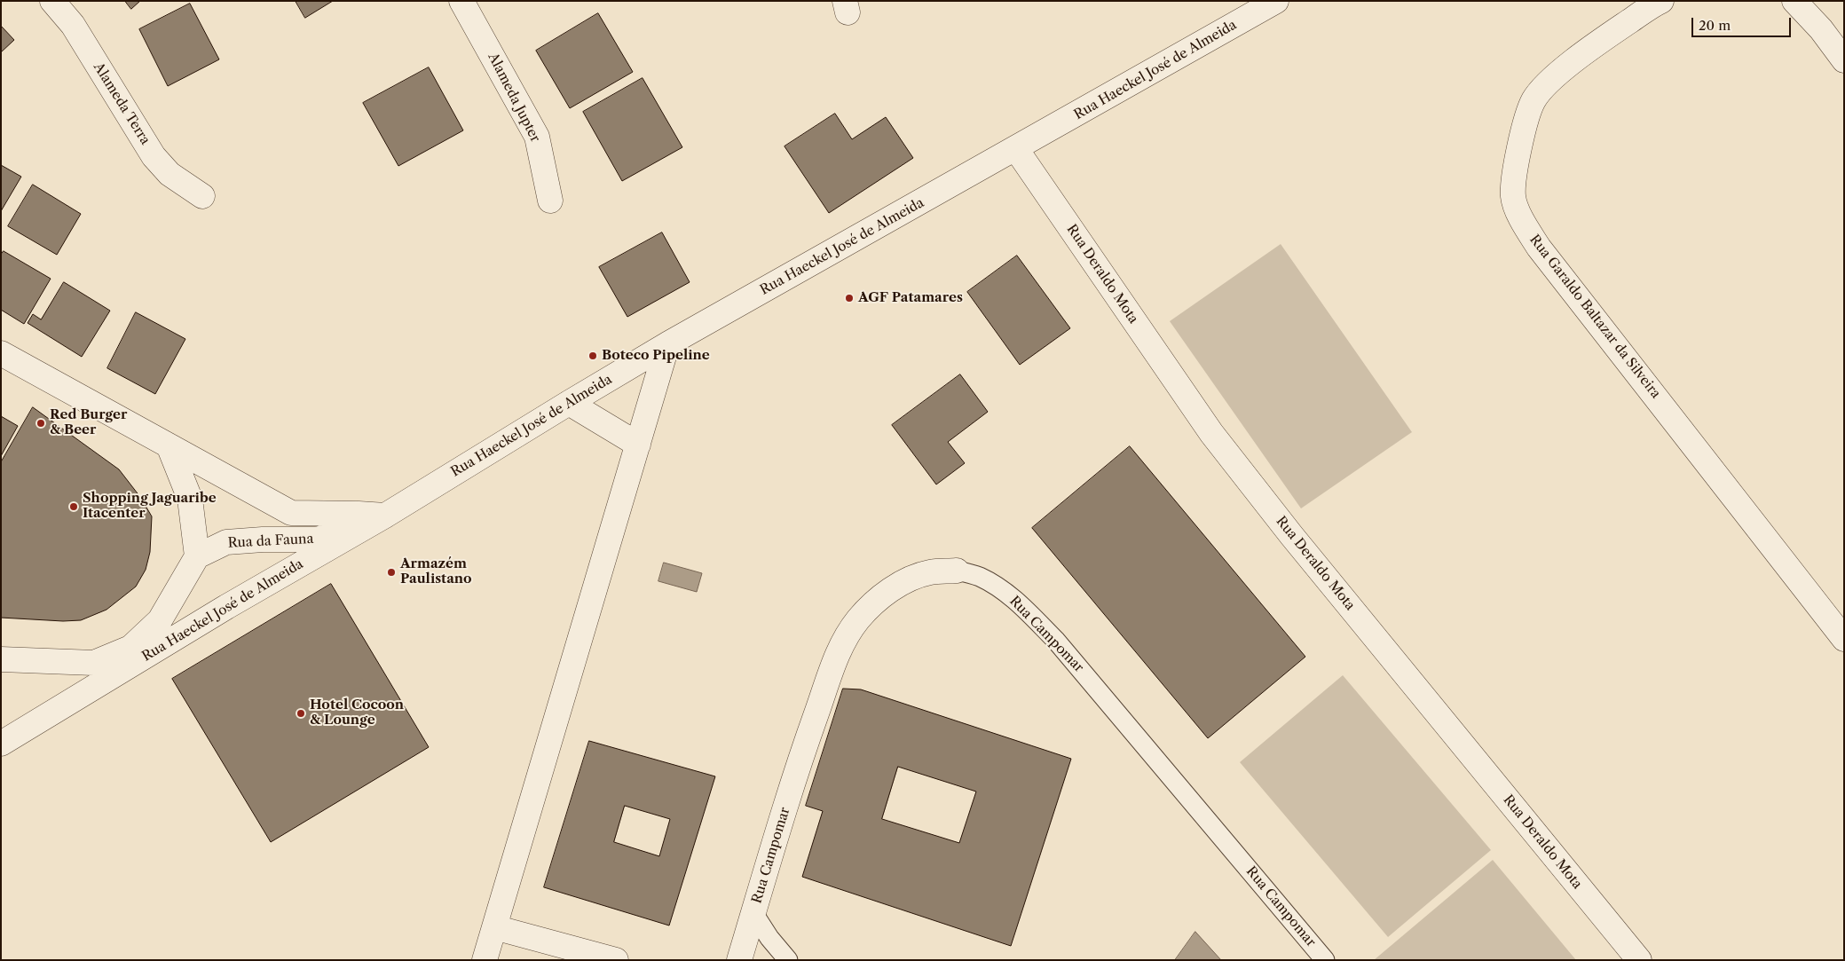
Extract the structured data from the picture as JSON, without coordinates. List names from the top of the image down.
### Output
{
  "streets": {
    "street": [
      "Rua Haeckel José de Almeida",
      "Alameda Jupter",
      "Alameda Terra",
      "Rua Deraldo Mota",
      "Rua Garaldo Baltazar da Silveira",
      "Rua da Fauna",
      "Rua Campomar"
    ]
  },
  "crossings": [
    ["Rua Haeckel José de Almeida", "Rua Deraldo Mota"],
    ["Rua Haeckel José de Almeida", "Rua da Fauna"]
  ],
  "places": [
    "AGF Patamares",
    "Boteco Pipeline",
    "Red Burger & Beer",
    "Shopping Jaguaribe Itacenter",
    "Armazém Paulistano",
    "Hotel Cocoon & Lounge"
  ],
  "scale_bar": "20 m"
}
